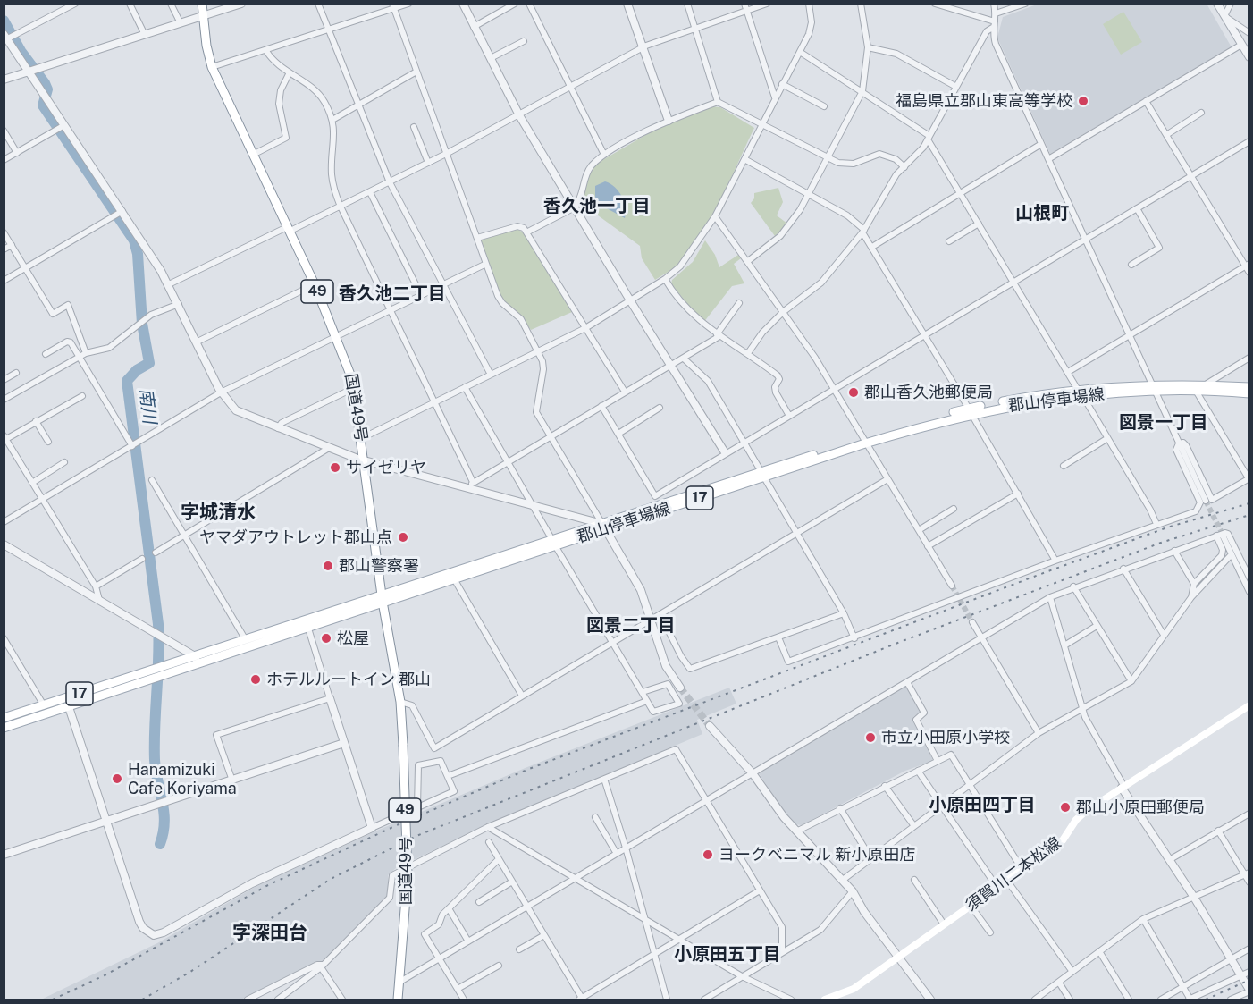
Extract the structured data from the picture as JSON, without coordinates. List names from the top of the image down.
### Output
{
  "streets": {
    "main road": [
      "49",
      "郡山停車場線",
      "国道49号",
      "17",
      "須賀川二本松線"
    ]
  },
  "crossings": [
    ["郡山停車場線", "国道49号"],
    ["郡山停車場線", "17"]
  ],
  "districts": [
    "香久池一丁目",
    "山根町",
    "香久池二丁目",
    "図景一丁目",
    "字城清水",
    "図景二丁目",
    "小原田四丁目",
    "字深田台",
    "小原田五丁目"
  ],
  "water": ["南川"],
  "places": [
    "福島県立郡山東高等学校",
    "郡山香久池郵便局",
    "サイゼリヤ",
    "ヤマダアウトレット郡山点",
    "郡山警察署",
    "松屋",
    "ホテルルートイン 郡山",
    "市立小田原小学校",
    "Hanamizuki Cafe Koriyama",
    "郡山小原田郵便局",
    "ヨークベニマル 新小原田店"
  ]
}
